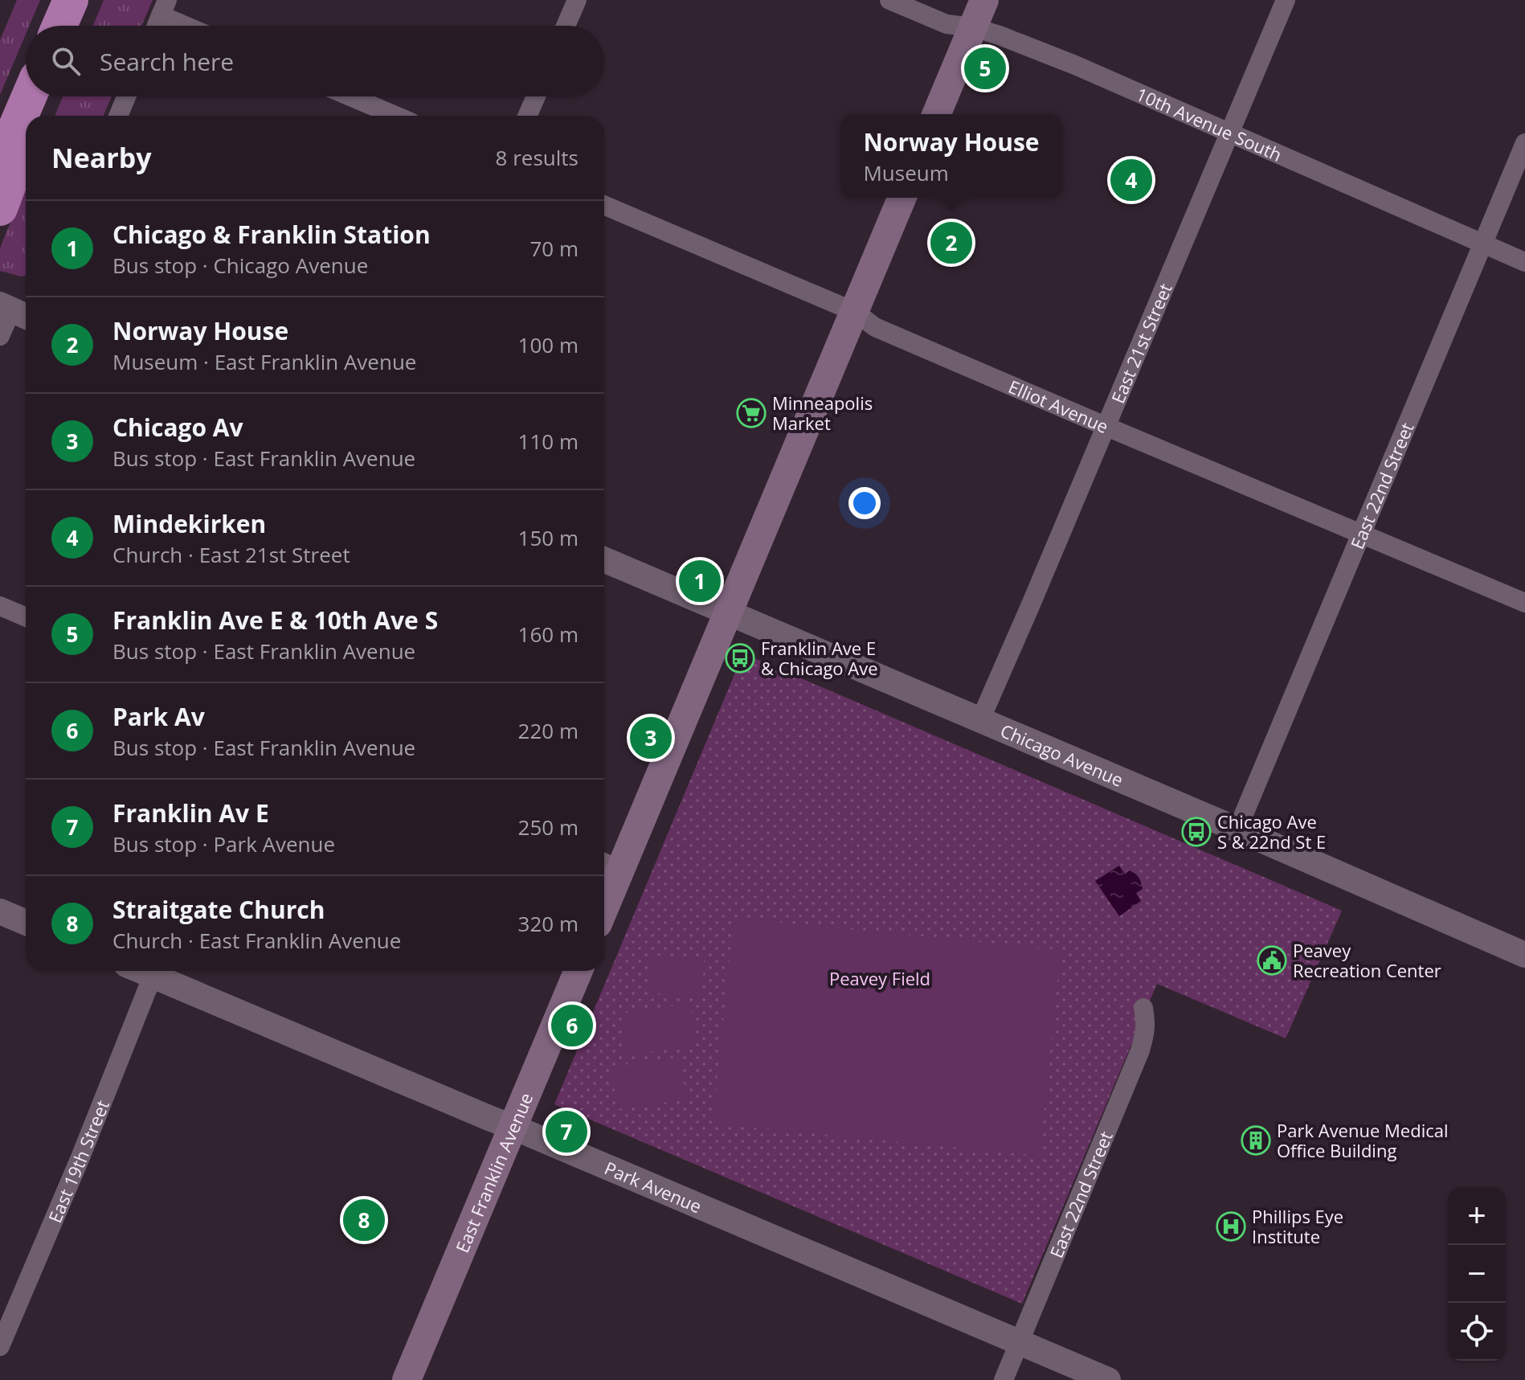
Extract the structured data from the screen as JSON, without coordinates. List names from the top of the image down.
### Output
{
  "streets": {
    "main road": ["East Franklin Avenue"],
    "street": [
      "10th Avenue South",
      "East 21st Street",
      "Elliot Avenue",
      "East 22nd Street",
      "Chicago Avenue",
      "East 19th Street",
      "Park Avenue"
    ]
  },
  "crossings": [
    ["10th Avenue South", "East 21st Street"],
    ["10th Avenue South", "East 22nd Street"],
    ["East 21st Street", "Elliot Avenue"],
    ["East 21st Street", "Chicago Avenue"],
    ["Elliot Avenue", "East 22nd Street"],
    ["East 22nd Street", "Chicago Avenue"],
    ["East 22nd Street", "Park Avenue"],
    ["East 19th Street", "Park Avenue"],
    ["East Franklin Avenue", "Park Avenue"]
  ],
  "parks": ["Peavey Field"],
  "places": {
    "supermarket": ["Minneapolis Market"],
    "bus stop": ["Franklin Ave E & Chicago Ave", "Chicago Ave S & 22nd St E"],
    "public building": ["Peavey Recreation Center"],
    "building": ["Park Avenue Medical Office Building"],
    "hospital": ["Phillips Eye Institute"]
  },
  "page": {
    "search": "Search here",
    "pins": [
      "5",
      "4",
      "2",
      "1",
      "3",
      "6",
      "7",
      "8"
    ],
    "popup": ["Norway House", "Museum"],
    "heading": ["Nearby", "8 results"],
    "list": [
      {
        "mark": "1",
        "name": "Chicago & Franklin Station",
        "note": "Bus stop · Chicago Avenue",
        "value": "70 m"
      },
      {
        "mark": "2",
        "name": "Norway House",
        "note": "Museum · East Franklin Avenue",
        "value": "100 m"
      },
      {
        "mark": "3",
        "name": "Chicago Av",
        "note": "Bus stop · East Franklin Avenue",
        "value": "110 m"
      },
      {
        "mark": "4",
        "name": "Mindekirken",
        "note": "Church · East 21st Street",
        "value": "150 m"
      },
      {
        "mark": "5",
        "name": "Franklin Ave E & 10th Ave S",
        "note": "Bus stop · East Franklin Avenue",
        "value": "160 m"
      },
      {
        "mark": "6",
        "name": "Park Av",
        "note": "Bus stop · East Franklin Avenue",
        "value": "220 m"
      },
      {
        "mark": "7",
        "name": "Franklin Av E",
        "note": "Bus stop · Park Avenue",
        "value": "250 m"
      },
      {
        "mark": "8",
        "name": "Straitgate Church",
        "note": "Church · East Franklin Avenue",
        "value": "320 m"
      }
    ],
    "map_buttons": ["+", "−"]
  }
}
